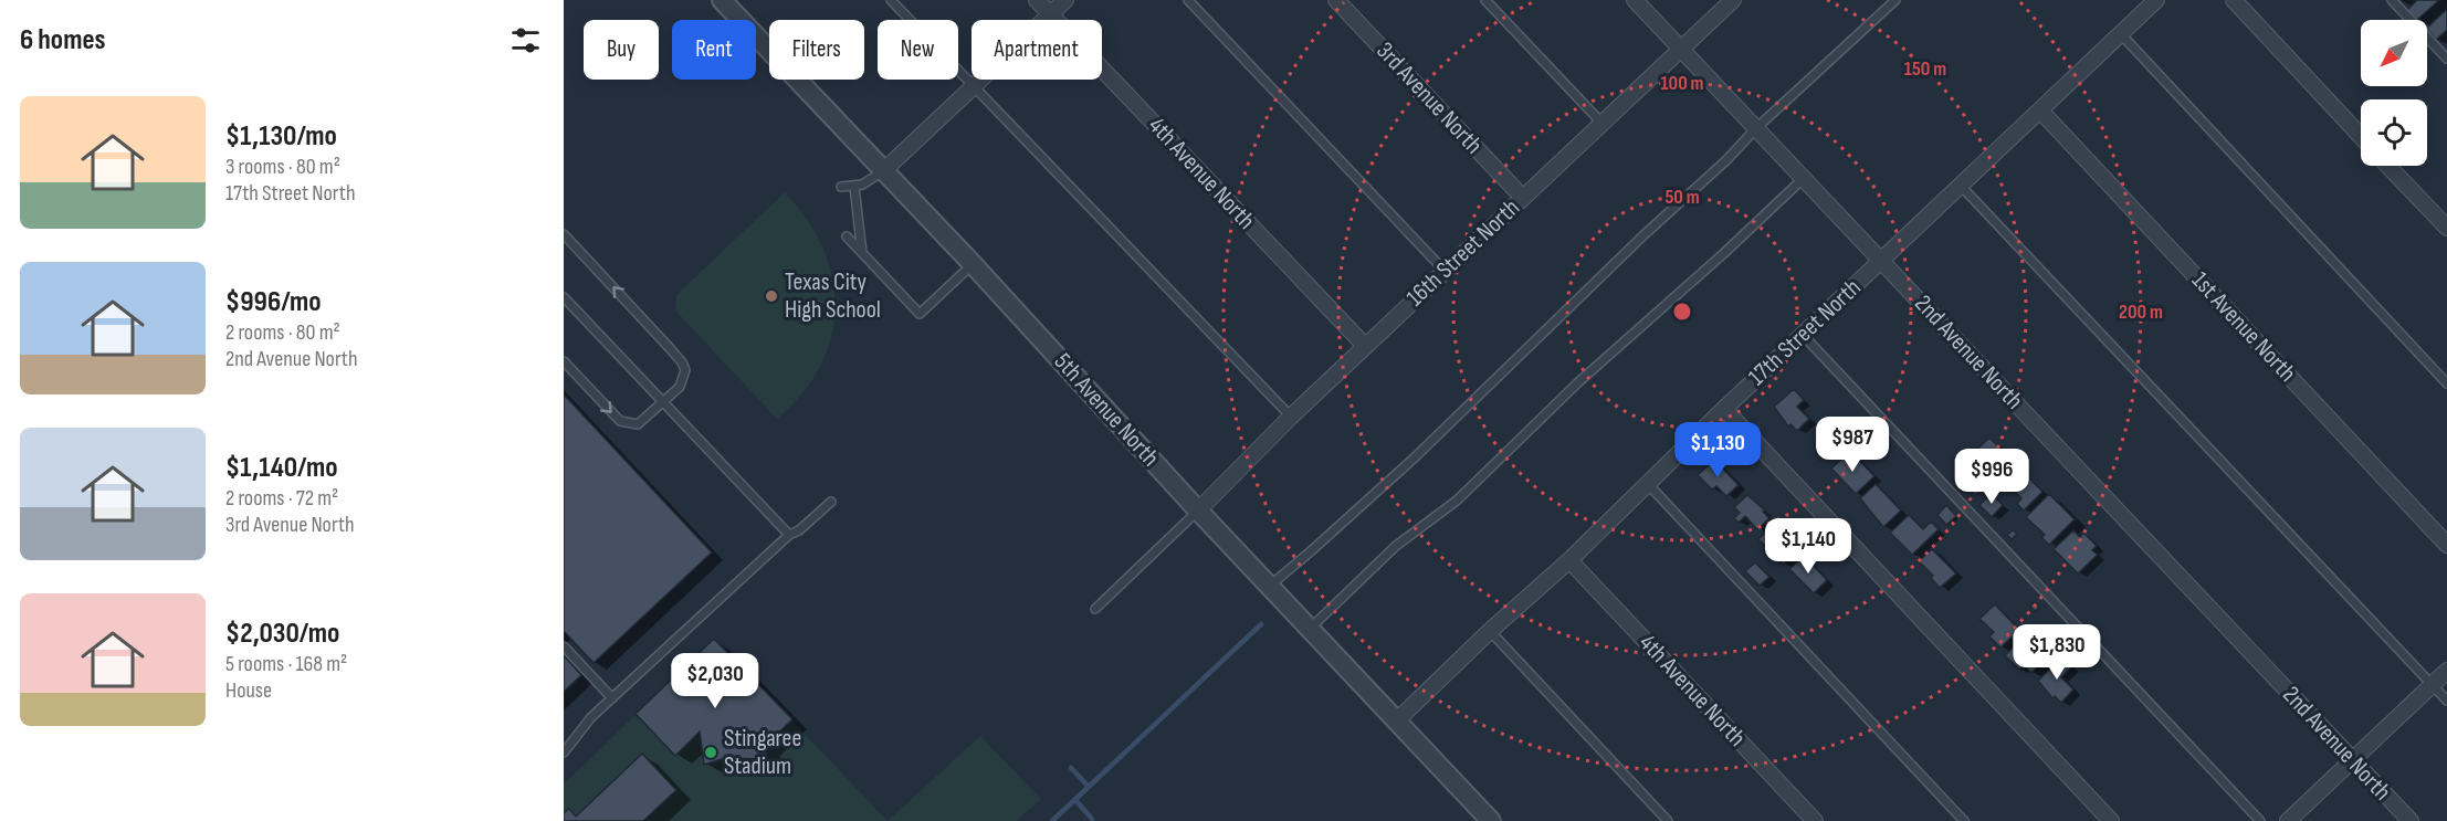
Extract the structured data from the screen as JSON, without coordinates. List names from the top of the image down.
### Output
{
  "streets": {
    "street": [
      "3rd Avenue North",
      "4th Avenue North",
      "16th Street North",
      "1st Avenue North",
      "17th Street North",
      "2nd Avenue North",
      "5th Avenue North"
    ]
  },
  "crossings": [
    ["3rd Avenue North", "16th Street North"],
    ["4th Avenue North", "16th Street North"],
    ["4th Avenue North", "17th Street North"],
    ["16th Street North", "2nd Avenue North"],
    ["16th Street North", "5th Avenue North"],
    ["1st Avenue North", "17th Street North"],
    ["17th Street North", "2nd Avenue North"],
    ["17th Street North", "5th Avenue North"]
  ],
  "places": ["Texas City High School", "Stingaree Stadium"],
  "north": "bottom left",
  "page": {
    "heading": "6 homes",
    "chip": [
      "Buy",
      "Rent",
      "Filters",
      "New",
      "Apartment"
    ],
    "list": [
      {
        "name": "$1,130/mo",
        "note": "3 rooms · 80 m² · 17th Street North"
      },
      {
        "name": "$996/mo",
        "note": "2 rooms · 80 m² · 2nd Avenue North"
      },
      {
        "name": "$1,140/mo",
        "note": "2 rooms · 72 m² · 3rd Avenue North"
      },
      {
        "name": "$2,030/mo",
        "note": "5 rooms · 168 m² · House"
      }
    ],
    "price": [
      "$987",
      "$1,130",
      "$996",
      "$1,140",
      "$1,830",
      "$2,030"
    ]
  },
  "rings": [
    "150 m",
    "100 m",
    "50 m",
    "200 m"
  ]
}
